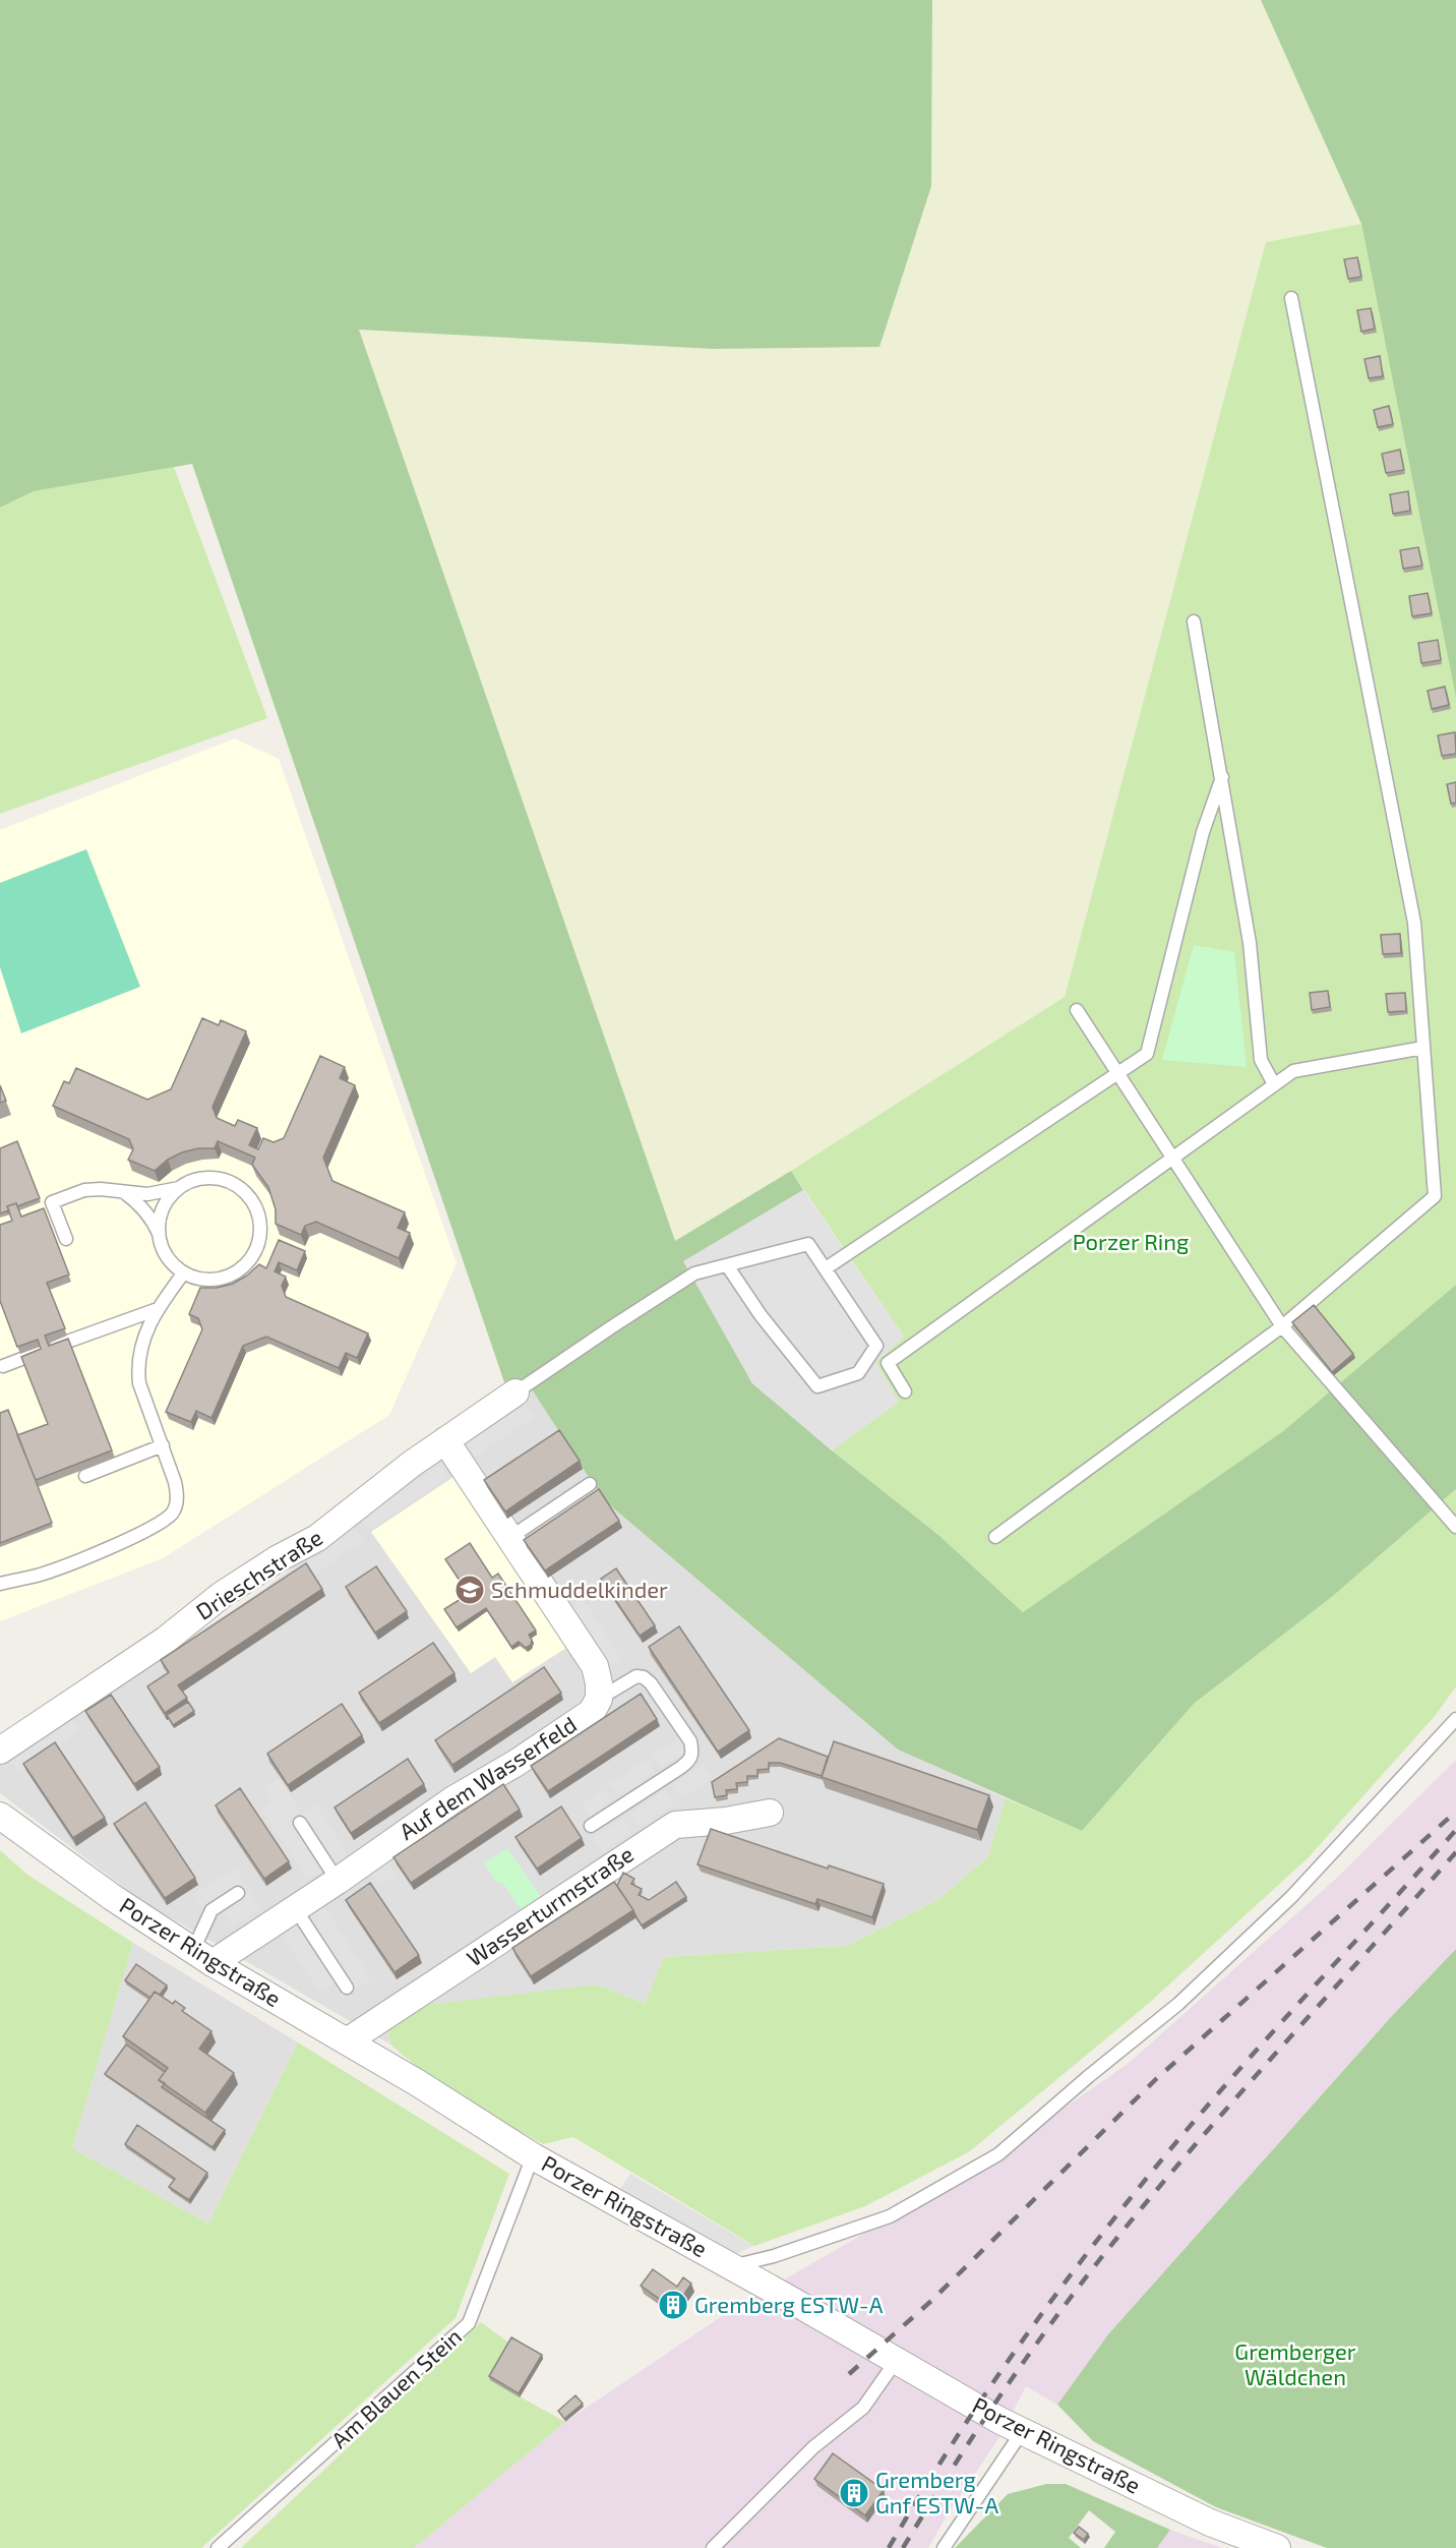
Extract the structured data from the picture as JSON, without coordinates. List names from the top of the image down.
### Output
{
  "streets": {
    "street": [
      "Drieschstraße",
      "Auf dem Wasserfeld",
      "Wasserturmstraße",
      "Porzer Ringstraße"
    ],
    "lane": ["Am Blauen Stein"]
  },
  "crossings": [
    ["Drieschstraße", "Auf dem Wasserfeld"],
    ["Auf dem Wasserfeld", "Porzer Ringstraße"],
    ["Wasserturmstraße", "Porzer Ringstraße"],
    ["Porzer Ringstraße", "Am Blauen Stein"]
  ],
  "parks": ["Porzer Ring", "Gremberger Wäldchen"],
  "places": {
    "school or university": ["Schmuddelkinder"],
    "building": ["Gremberg ESTW-A", "Gremberg Gnf ESTW-A"]
  }
}
